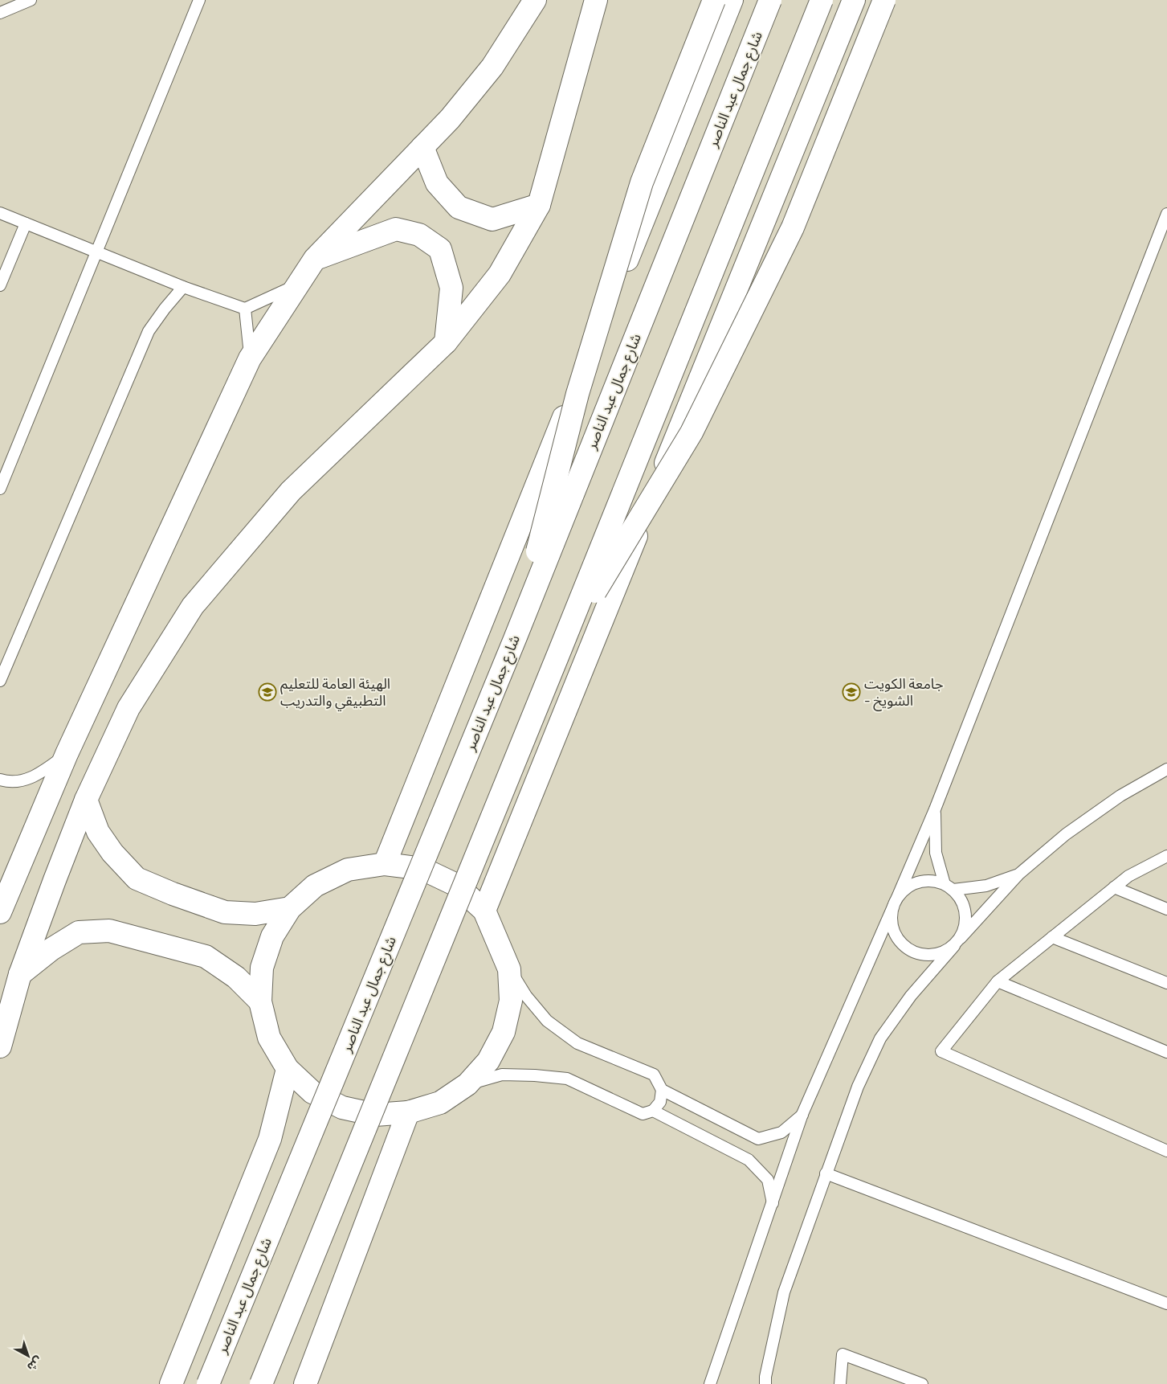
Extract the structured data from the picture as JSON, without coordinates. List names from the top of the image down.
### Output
{
  "streets": {
    "main road": ["شارع جمال عبد الناصر"]
  },
  "places": {
    "school or university": ["الهيئة العامة للتعليم التطبيقي والتدريب", "جامعة الكويت - الشويخ"]
  },
  "north": "bottom right"
}
